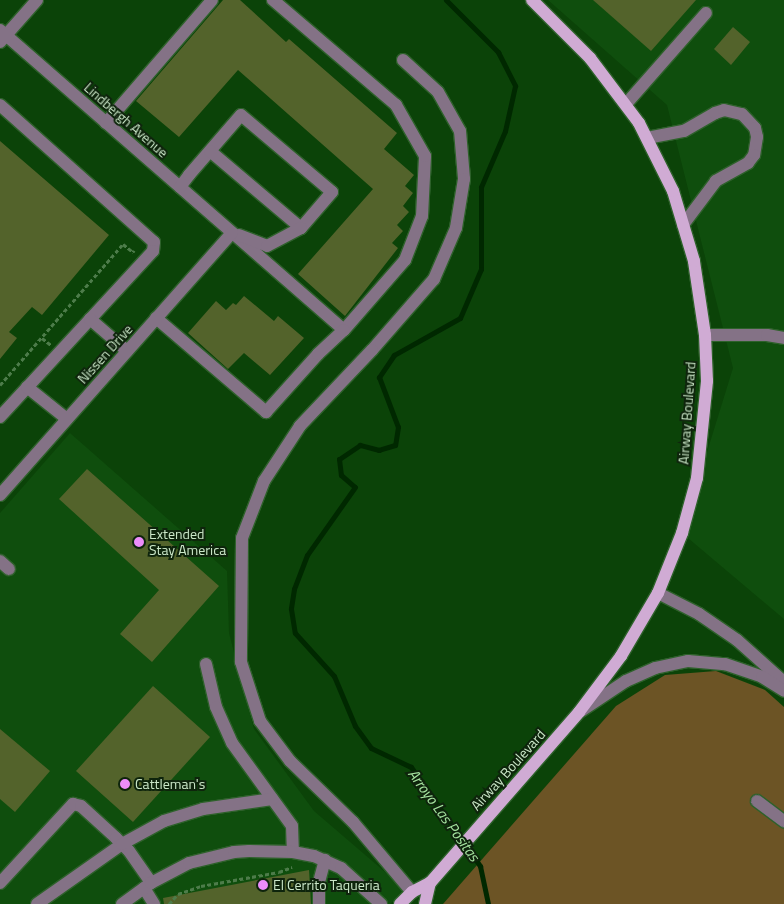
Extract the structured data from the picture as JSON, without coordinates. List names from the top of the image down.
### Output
{
  "streets": {
    "main road": ["Airway Boulevard"],
    "street": ["Lindbergh Avenue", "Nissen Drive"]
  },
  "crossings": [
    ["Lindbergh Avenue", "Nissen Drive"]
  ],
  "water": ["Arroyo Las Positas"],
  "places": ["Extended Stay America", "Cattleman's", "El Cerrito Taqueria"]
}
